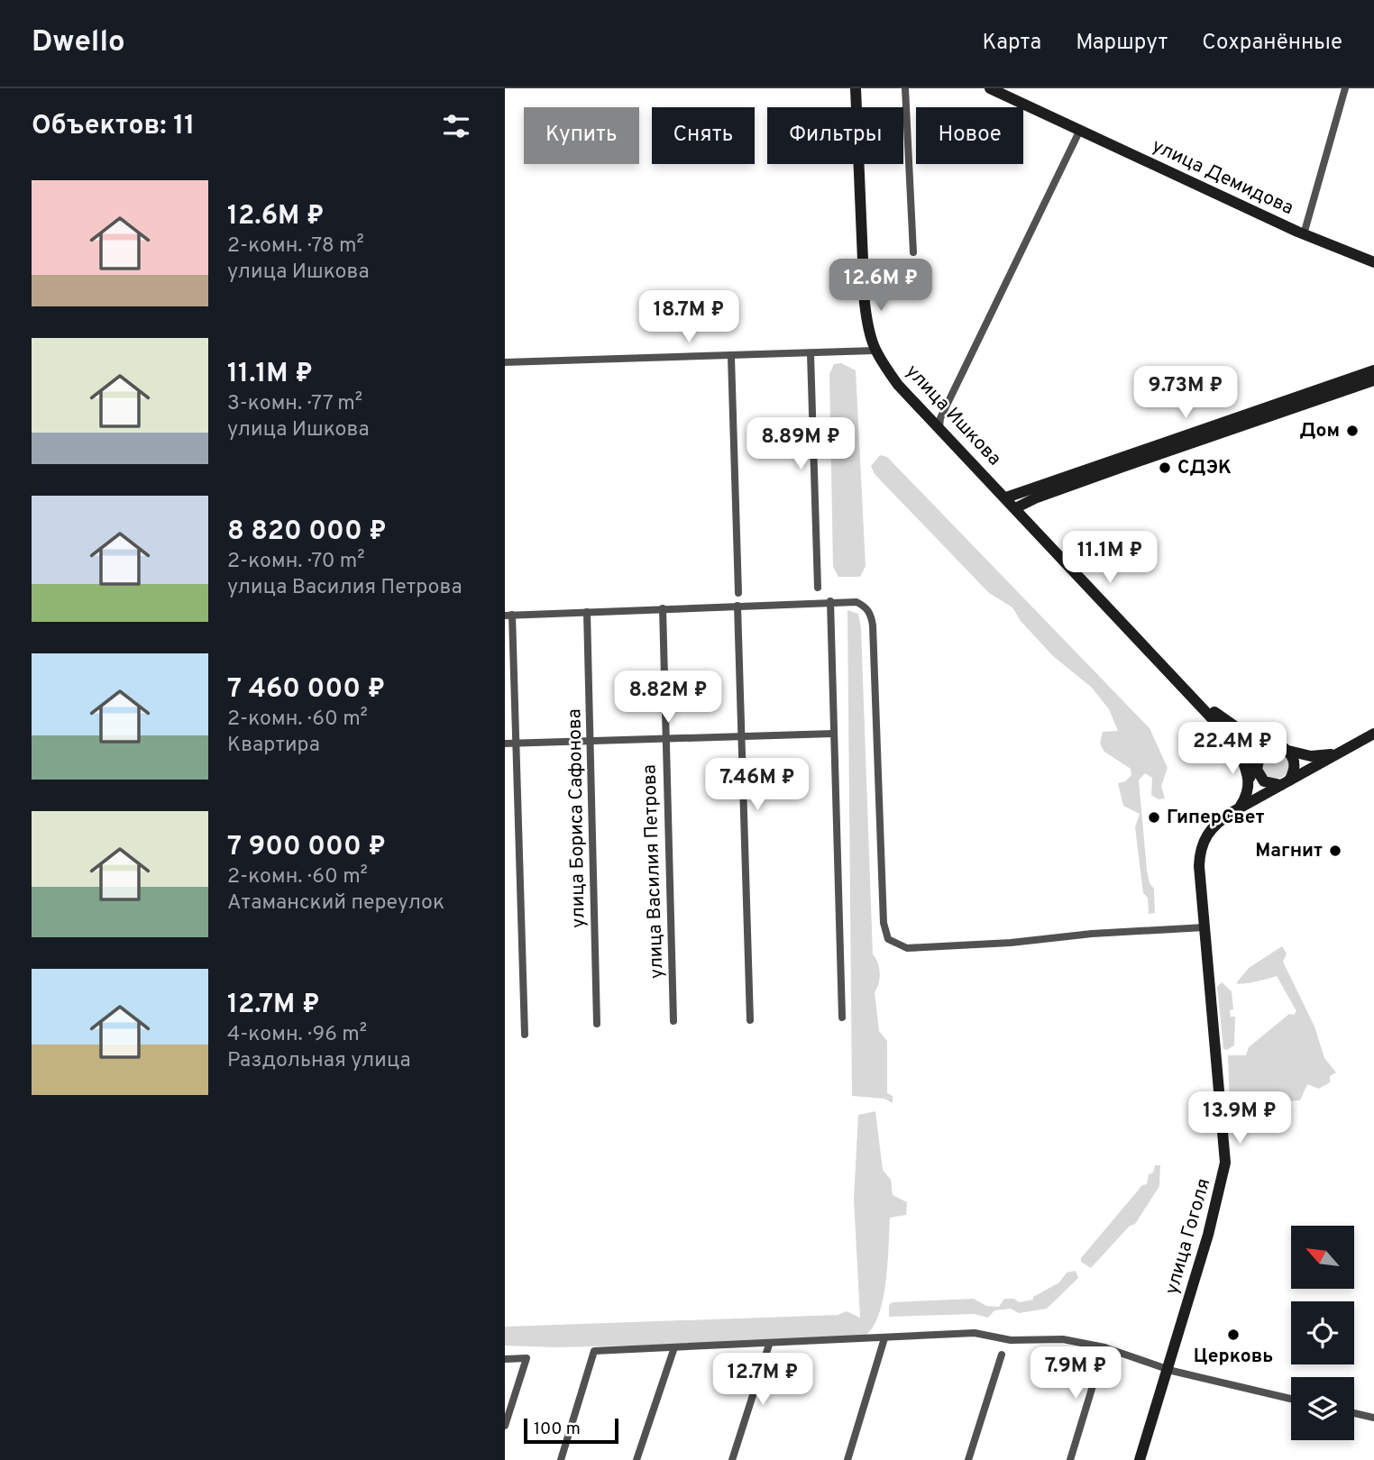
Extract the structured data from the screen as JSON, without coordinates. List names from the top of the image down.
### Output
{
  "streets": {
    "street": [
      "улица Демидова",
      "улица Ишкова",
      "улица Бориса Сафонова",
      "улица Василия Петрова",
      "улица Гоголя"
    ]
  },
  "crossings": [
    ["улица Ишкова", "улица Гоголя"]
  ],
  "places": [
    "Дом",
    "СДЭК",
    "ГиперСвет",
    "Магнит",
    "Церковь"
  ],
  "scale_bar": "100 m",
  "north": "top left",
  "page": {
    "header": "Dwello",
    "nav": ["Карта", "Маршрут", "Сохранённые"],
    "heading": "Объектов: 11",
    "chip": [
      "Купить",
      "Снять",
      "Фильтры",
      "Новое"
    ],
    "list": [
      {
        "name": "12.6M ₽",
        "note": "2-комн. · 78 m² · улица Ишкова"
      },
      {
        "name": "11.1M ₽",
        "note": "3-комн. · 77 m² · улица Ишкова"
      },
      {
        "name": "8 820 000 ₽",
        "note": "2-комн. · 70 m² · улица Василия Петрова"
      },
      {
        "name": "7 460 000 ₽",
        "note": "2-комн. · 60 m² · Квартира"
      },
      {
        "name": "7 900 000 ₽",
        "note": "2-комн. · 60 m² · Атаманский переулок"
      },
      {
        "name": "12.7M ₽",
        "note": "4-комн. · 96 m² · Раздольная улица"
      }
    ],
    "price": [
      "12.6M ₽",
      "18.7M ₽",
      "9.73M ₽",
      "8.89M ₽",
      "11.1M ₽",
      "8.82M ₽",
      "22.4M ₽",
      "7.46M ₽",
      "13.9M ₽",
      "7.9M ₽",
      "12.7M ₽"
    ],
    "scale": "100 m"
  }
}
